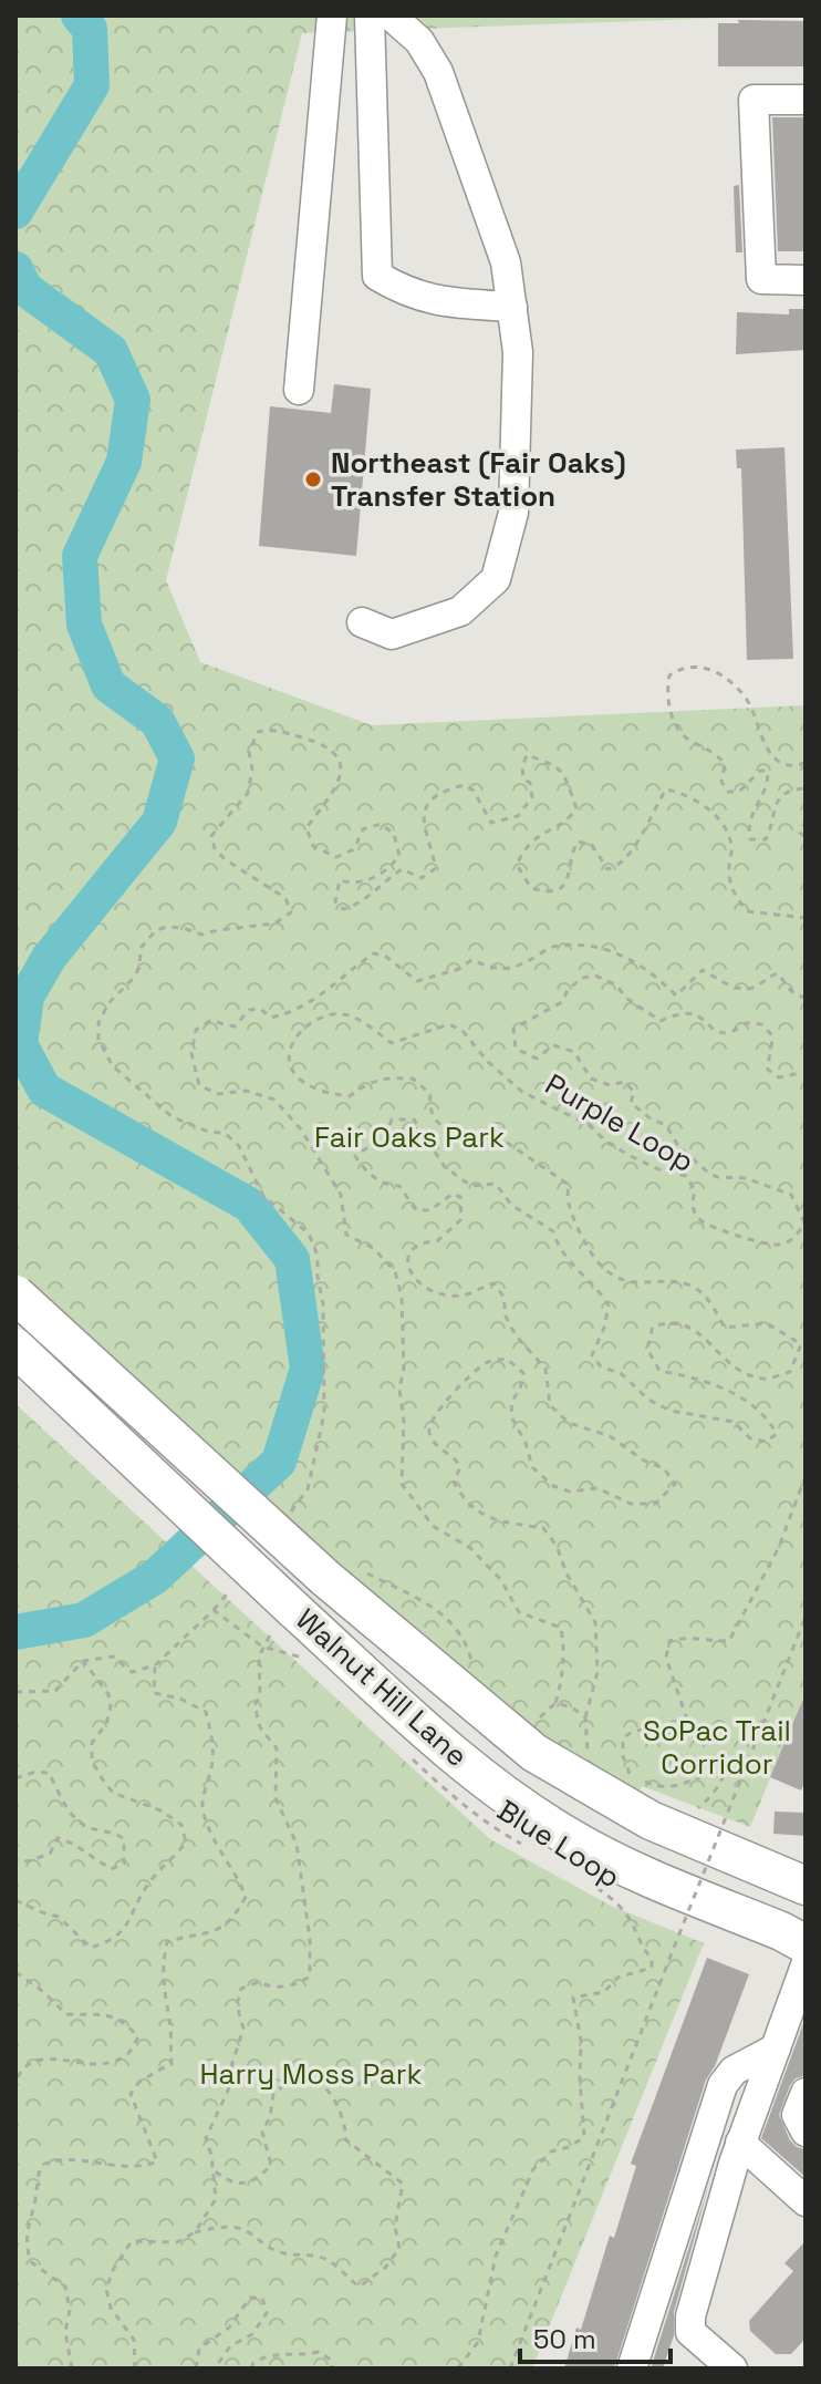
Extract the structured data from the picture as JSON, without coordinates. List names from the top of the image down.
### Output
{
  "streets": {
    "main road": ["Walnut Hill Lane"],
    "path": ["Purple Loop", "Blue Loop"]
  },
  "parks": ["Fair Oaks Park", "SoPac Trail Corridor", "Harry Moss Park"],
  "places": ["Northeast (Fair Oaks) Transfer Station"],
  "scale_bar": "50 m"
}
